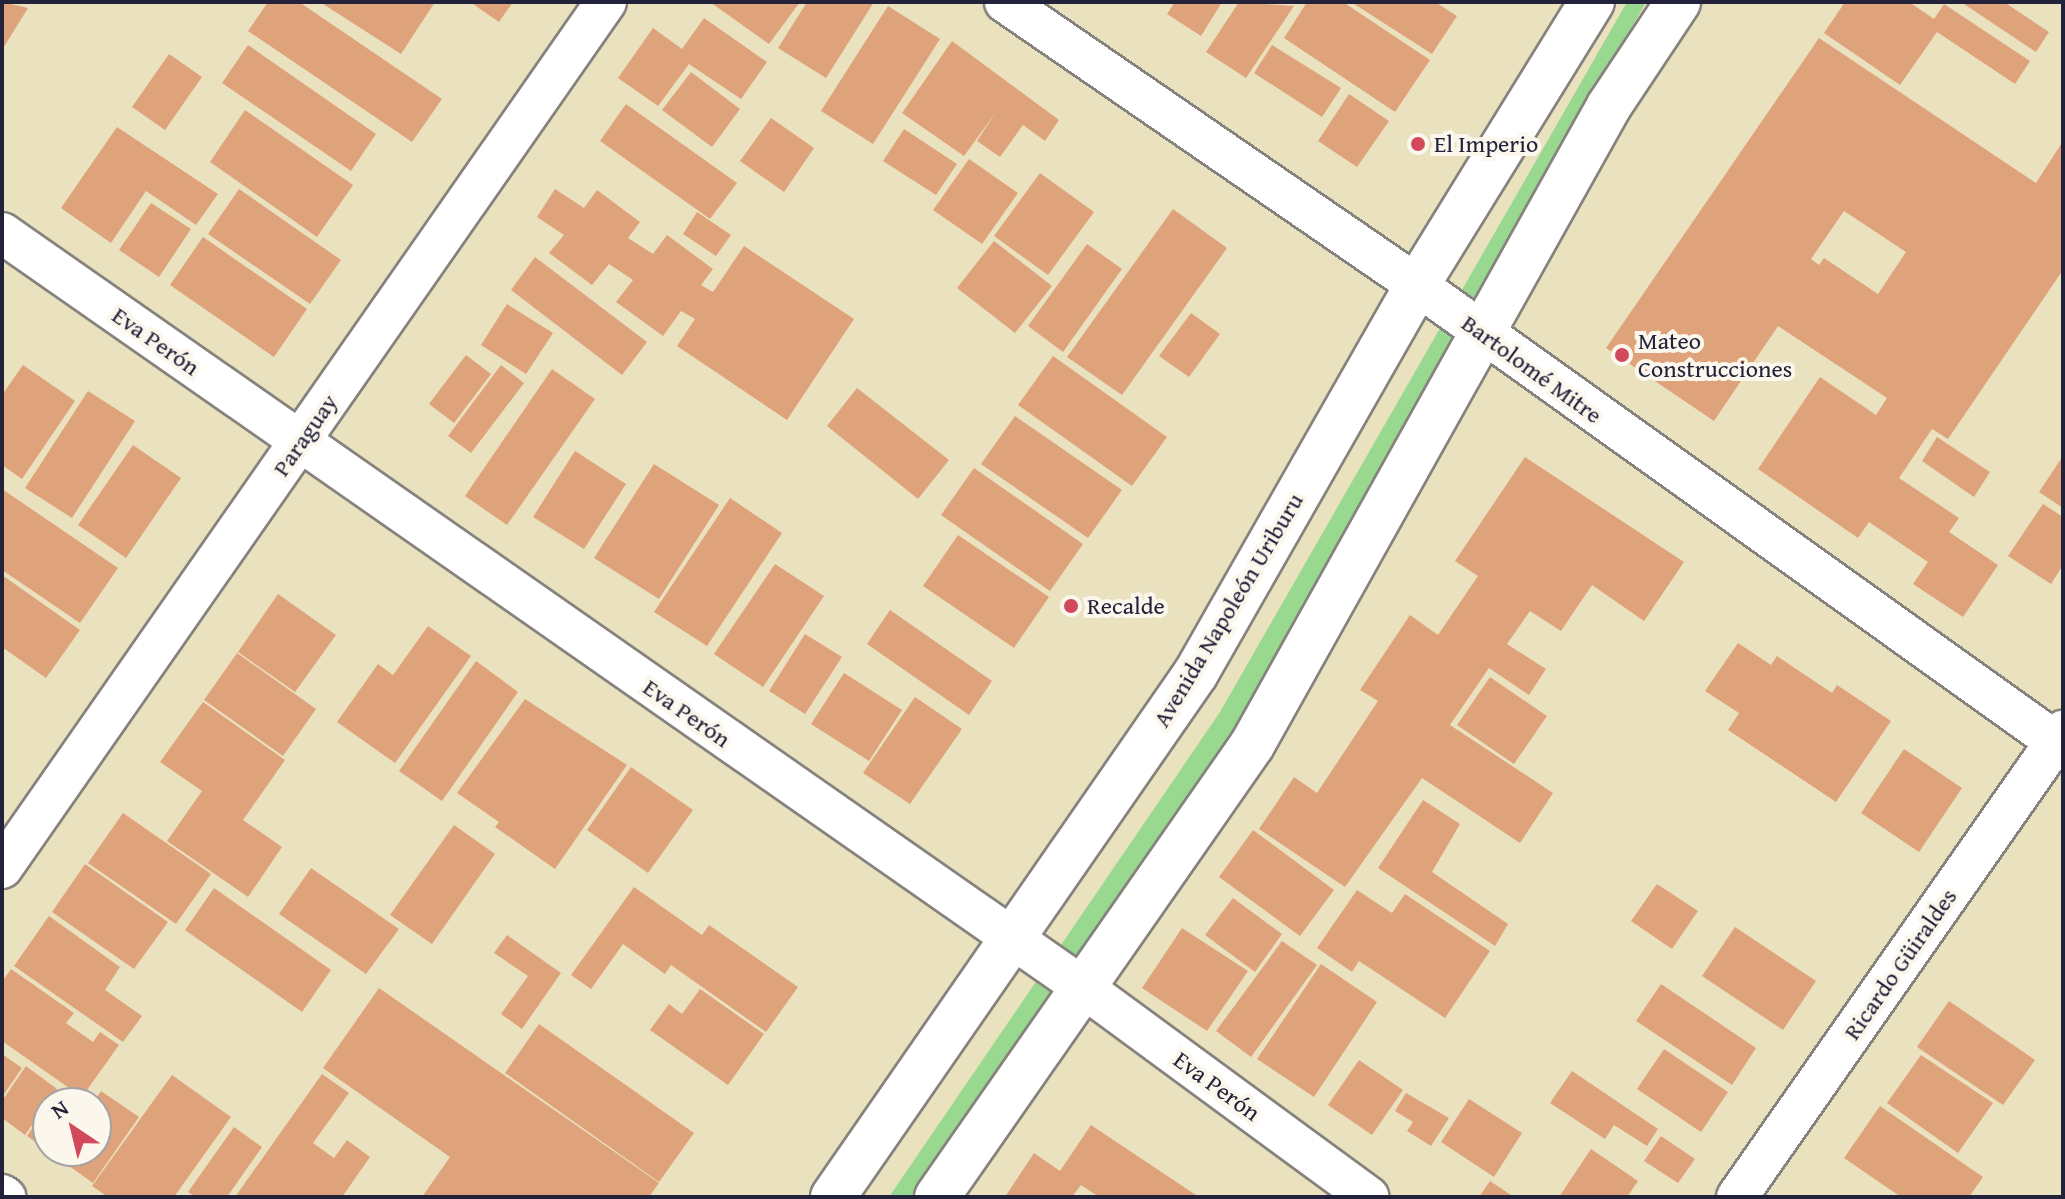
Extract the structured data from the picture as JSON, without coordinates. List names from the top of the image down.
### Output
{
  "streets": {
    "main road": ["Avenida Napoleón Uriburu"],
    "street": [
      "Eva Perón",
      "Bartolomé Mitre",
      "Paraguay",
      "Ricardo Güiraldes"
    ]
  },
  "crossings": [
    ["Eva Perón", "Paraguay"],
    ["Eva Perón", "Avenida Napoleón Uriburu"],
    ["Bartolomé Mitre", "Avenida Napoleón Uriburu"],
    ["Bartolomé Mitre", "Ricardo Güiraldes"]
  ],
  "places": ["El Imperio", "Mateo Construcciones", "Recalde"],
  "north": "top left"
}
